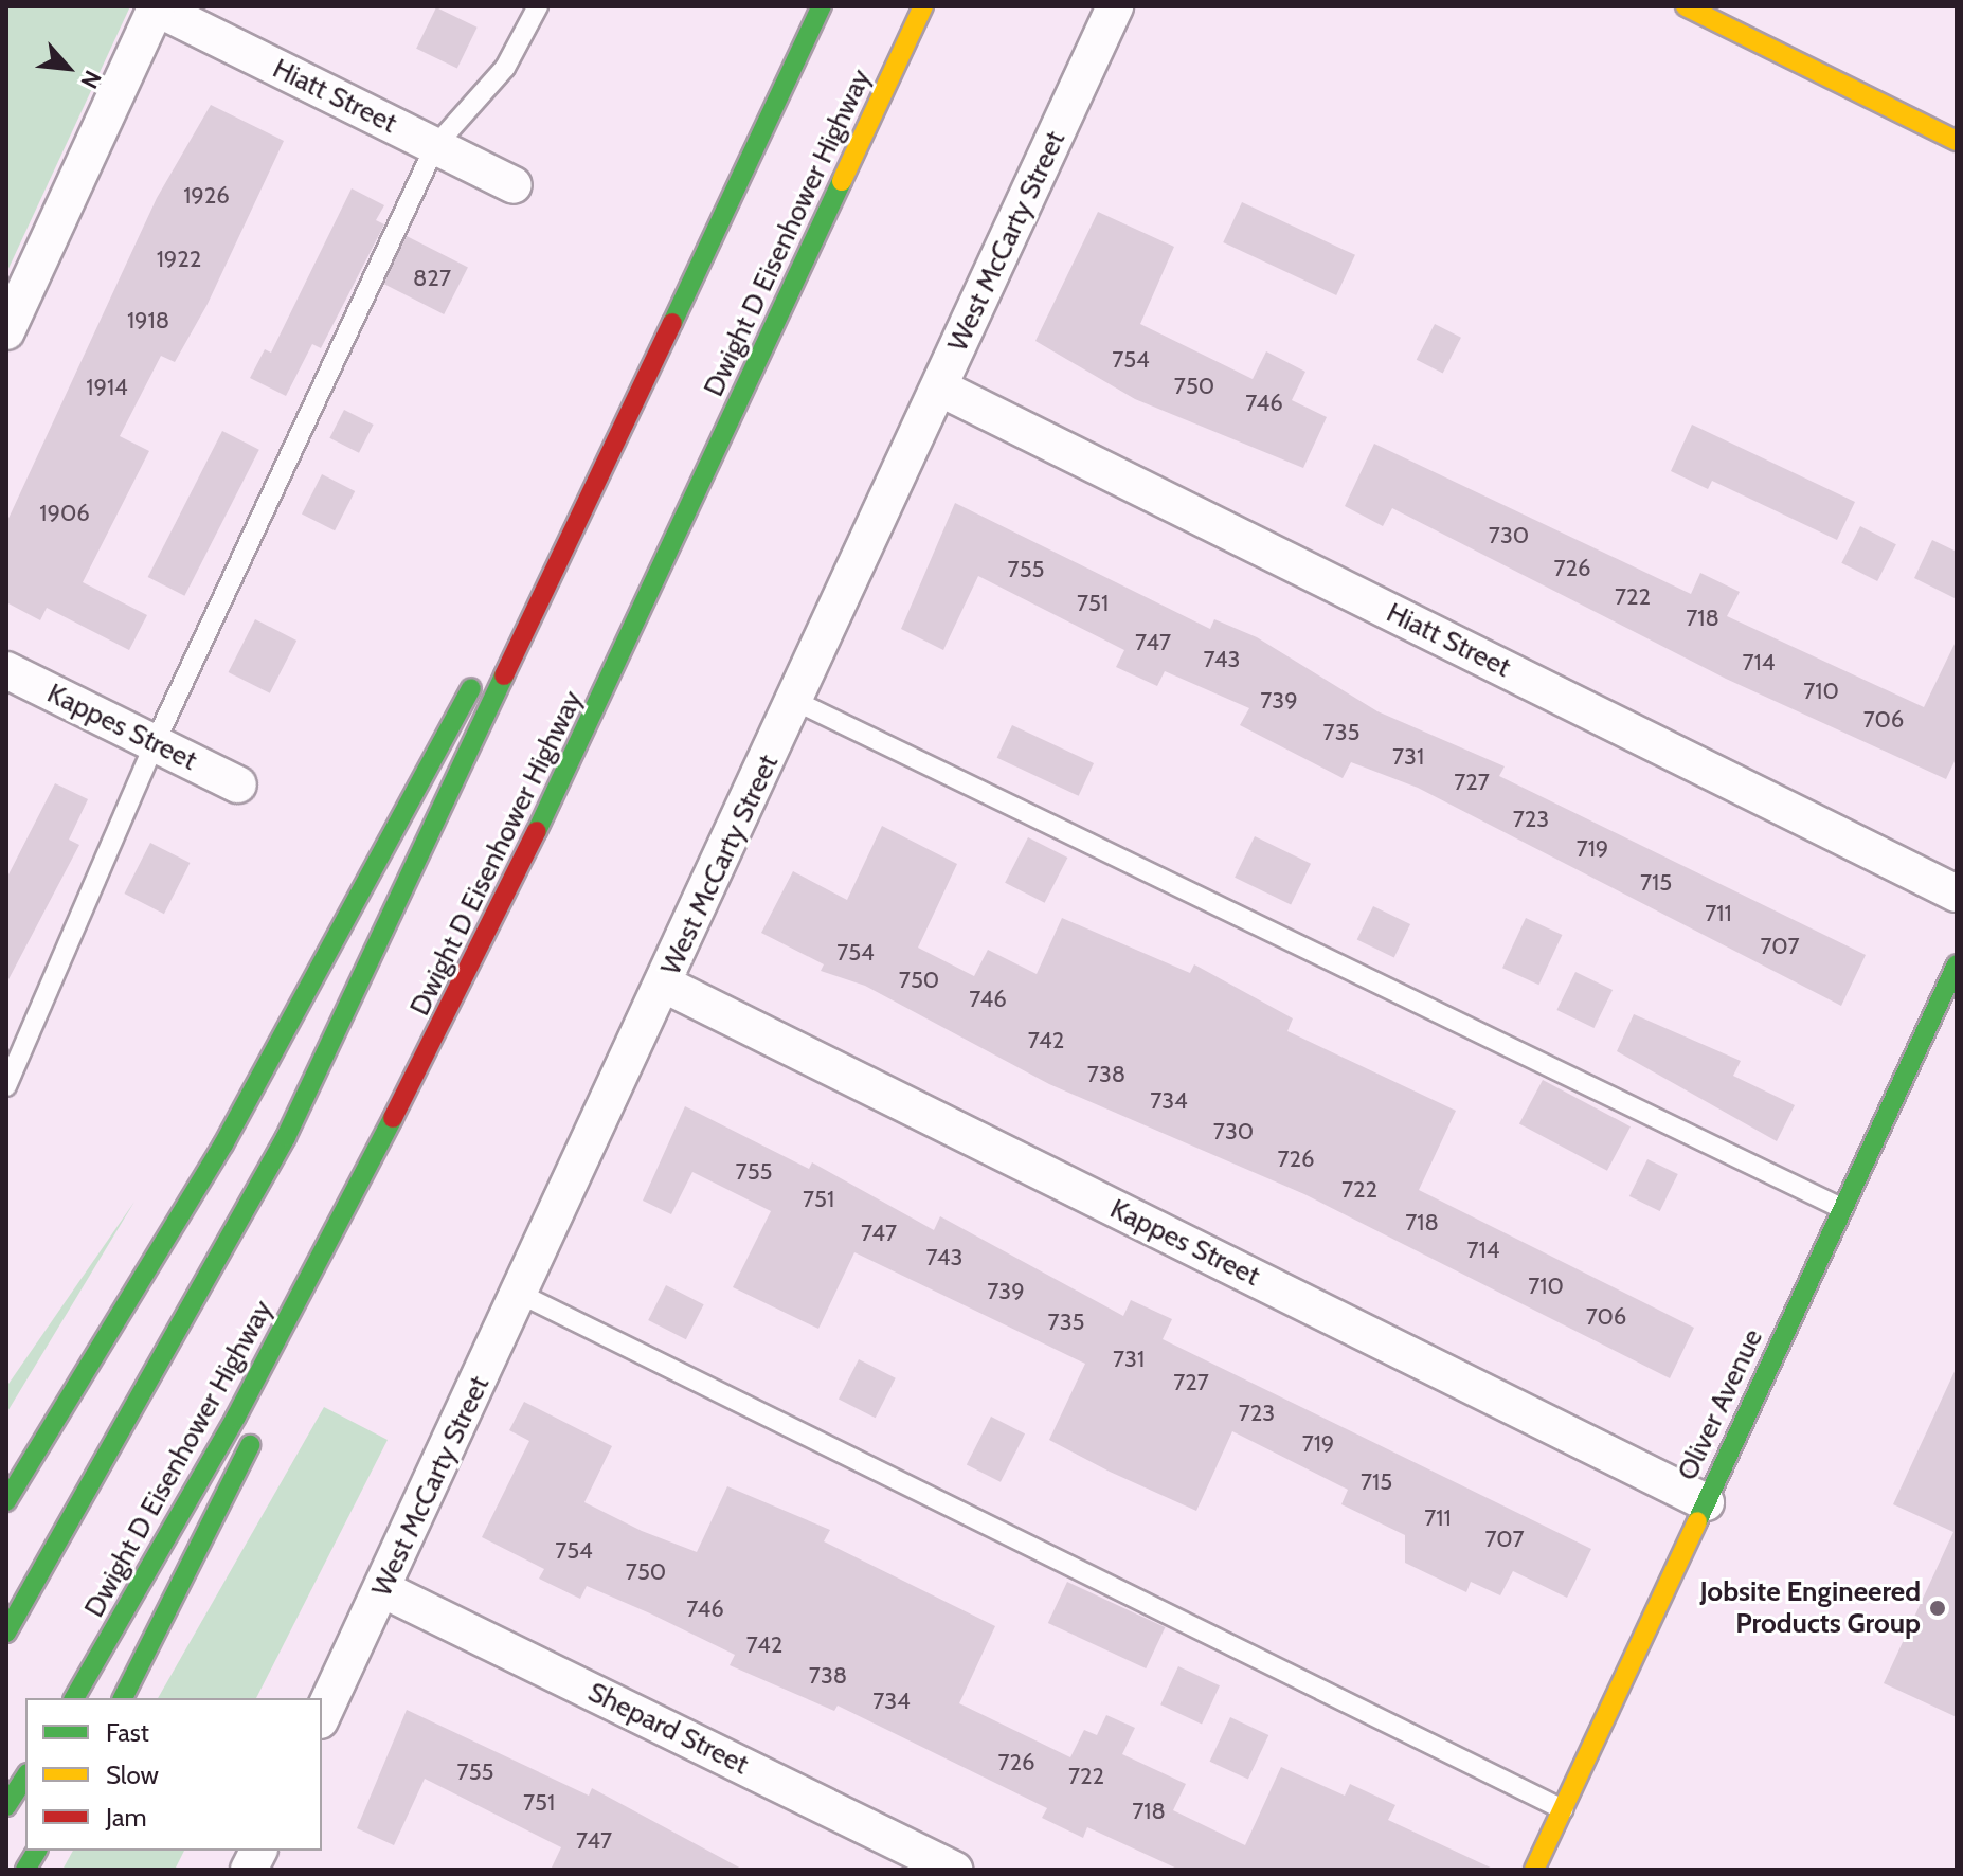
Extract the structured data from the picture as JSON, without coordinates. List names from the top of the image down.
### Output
{
  "streets": {
    "main road": ["Dwight D Eisenhower Highway", "Oliver Avenue"],
    "street": [
      "Hiatt Street",
      "West McCarty Street",
      "Kappes Street",
      "Shepard Street"
    ]
  },
  "crossings": [
    ["Hiatt Street", "West McCarty Street"],
    ["West McCarty Street", "Kappes Street"],
    ["West McCarty Street", "Shepard Street"],
    ["Kappes Street", "Oliver Avenue"]
  ],
  "places": ["Jobsite Engineered Products Group"],
  "house_numbers": [
    "1926",
    "1922",
    "827",
    "1918",
    "754",
    "750",
    "1914",
    "746",
    "1906",
    "730",
    "726",
    "755",
    "722",
    "751",
    "718",
    "747",
    "743",
    "714",
    "710",
    "739",
    "706",
    "735",
    "731",
    "727",
    "723",
    "719",
    "715",
    "711",
    "707",
    "754",
    "750",
    "746",
    "742",
    "738",
    "734",
    "730",
    "726",
    "755",
    "722",
    "751",
    "718",
    "747",
    "714",
    "743",
    "710",
    "739",
    "706",
    "735",
    "731",
    "727",
    "723",
    "719",
    "715",
    "711",
    "707",
    "754",
    "750",
    "746",
    "742",
    "738",
    "734",
    "726",
    "755",
    "722",
    "751",
    "718",
    "747"
  ],
  "legend": ["Fast", "Slow", "Jam"],
  "north": "bottom right"
}
